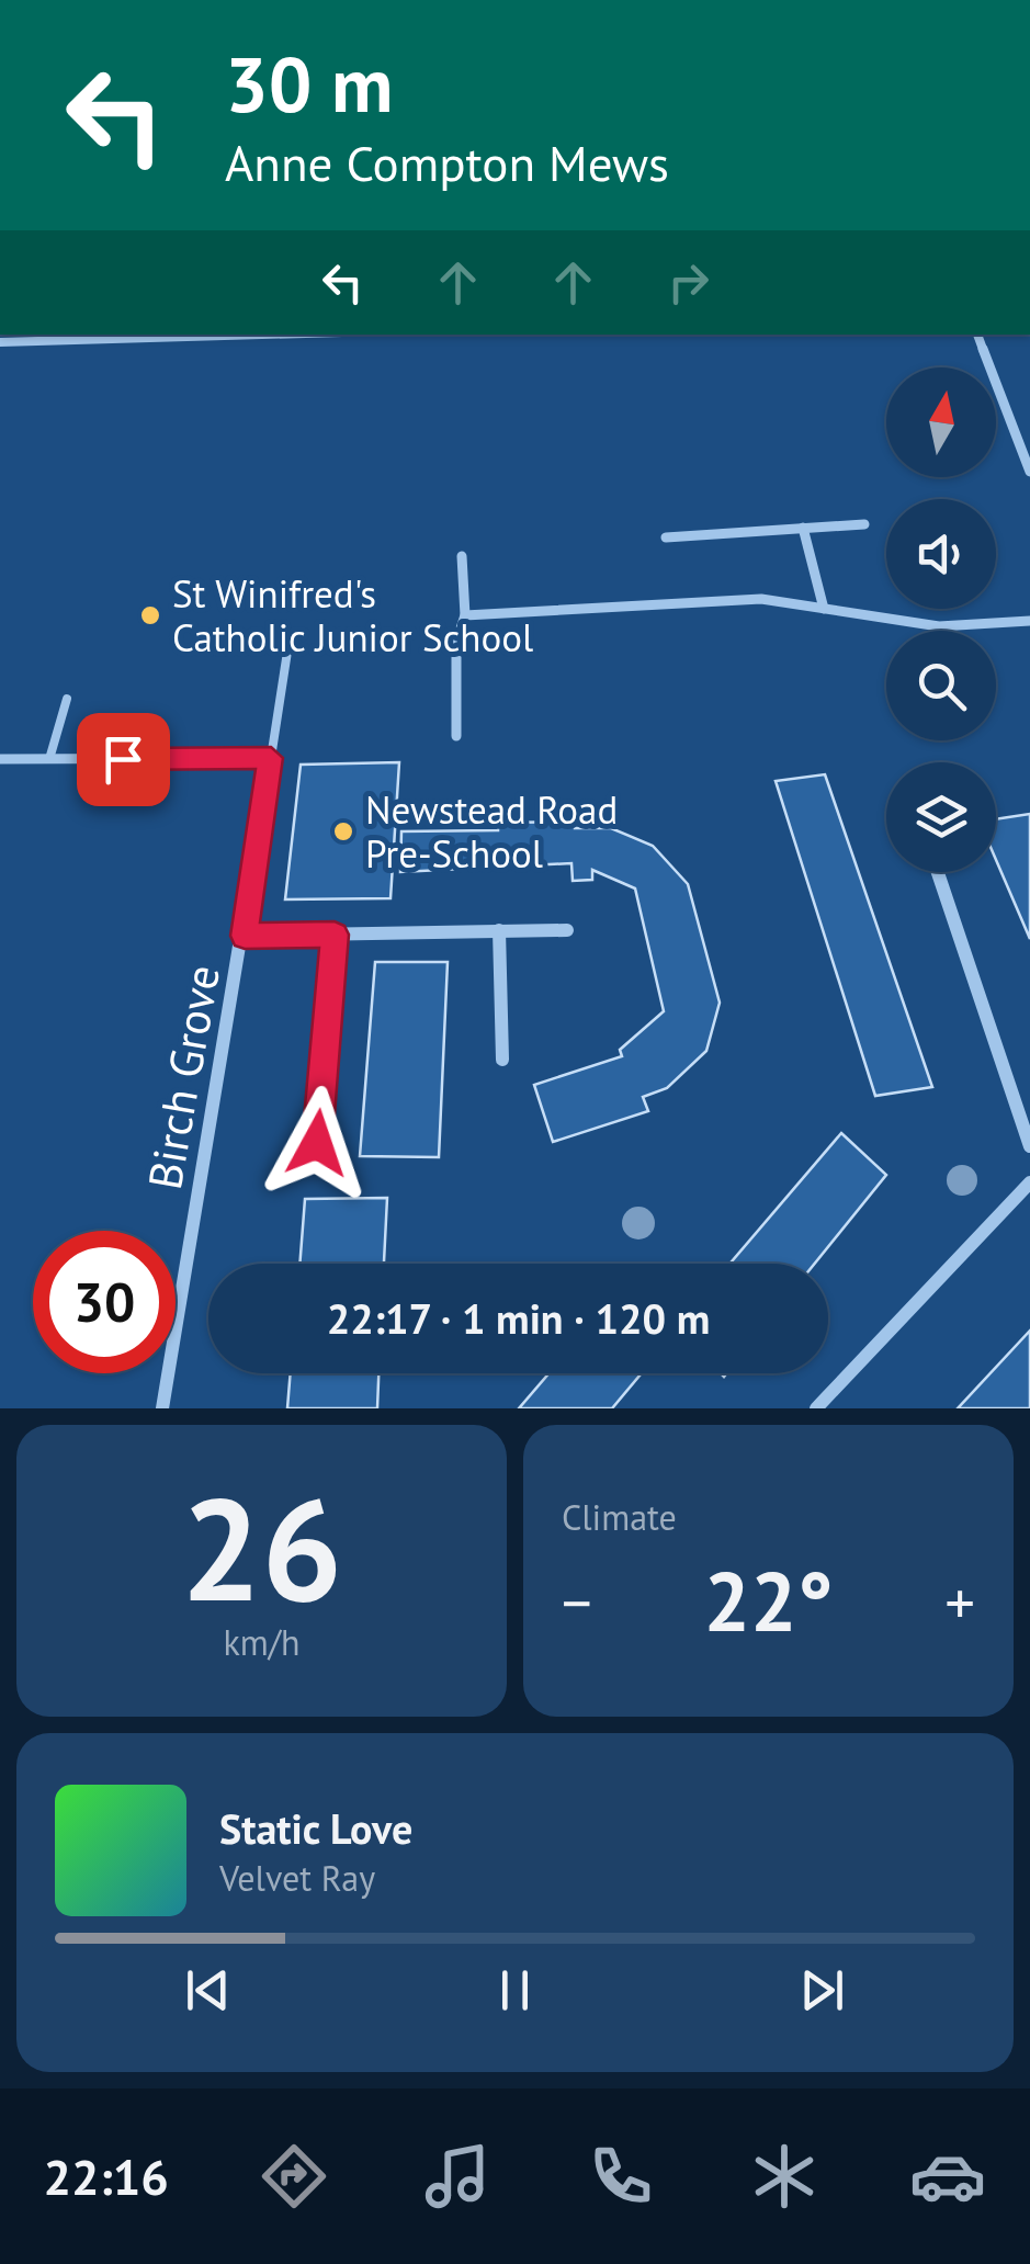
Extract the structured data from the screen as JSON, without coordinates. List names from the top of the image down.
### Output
{
  "streets": {
    "street": ["Birch Grove"]
  },
  "places": ["St Winifred's Catholic Junior School", "Newstead Road Pre-School"],
  "north": "top",
  "page": {
    "turn": ["30 m", "Anne Compton Mews"],
    "limit": "30",
    "trip": "22:17 · 1 min · 120 m",
    "tile": [
      ["26", "km/h"],
      "Climate"
    ],
    "heat": ["−", "22°", "+"],
    "song": ["Static Love", "Velvet Ray"],
    "tabs": "22:16"
  }
}
